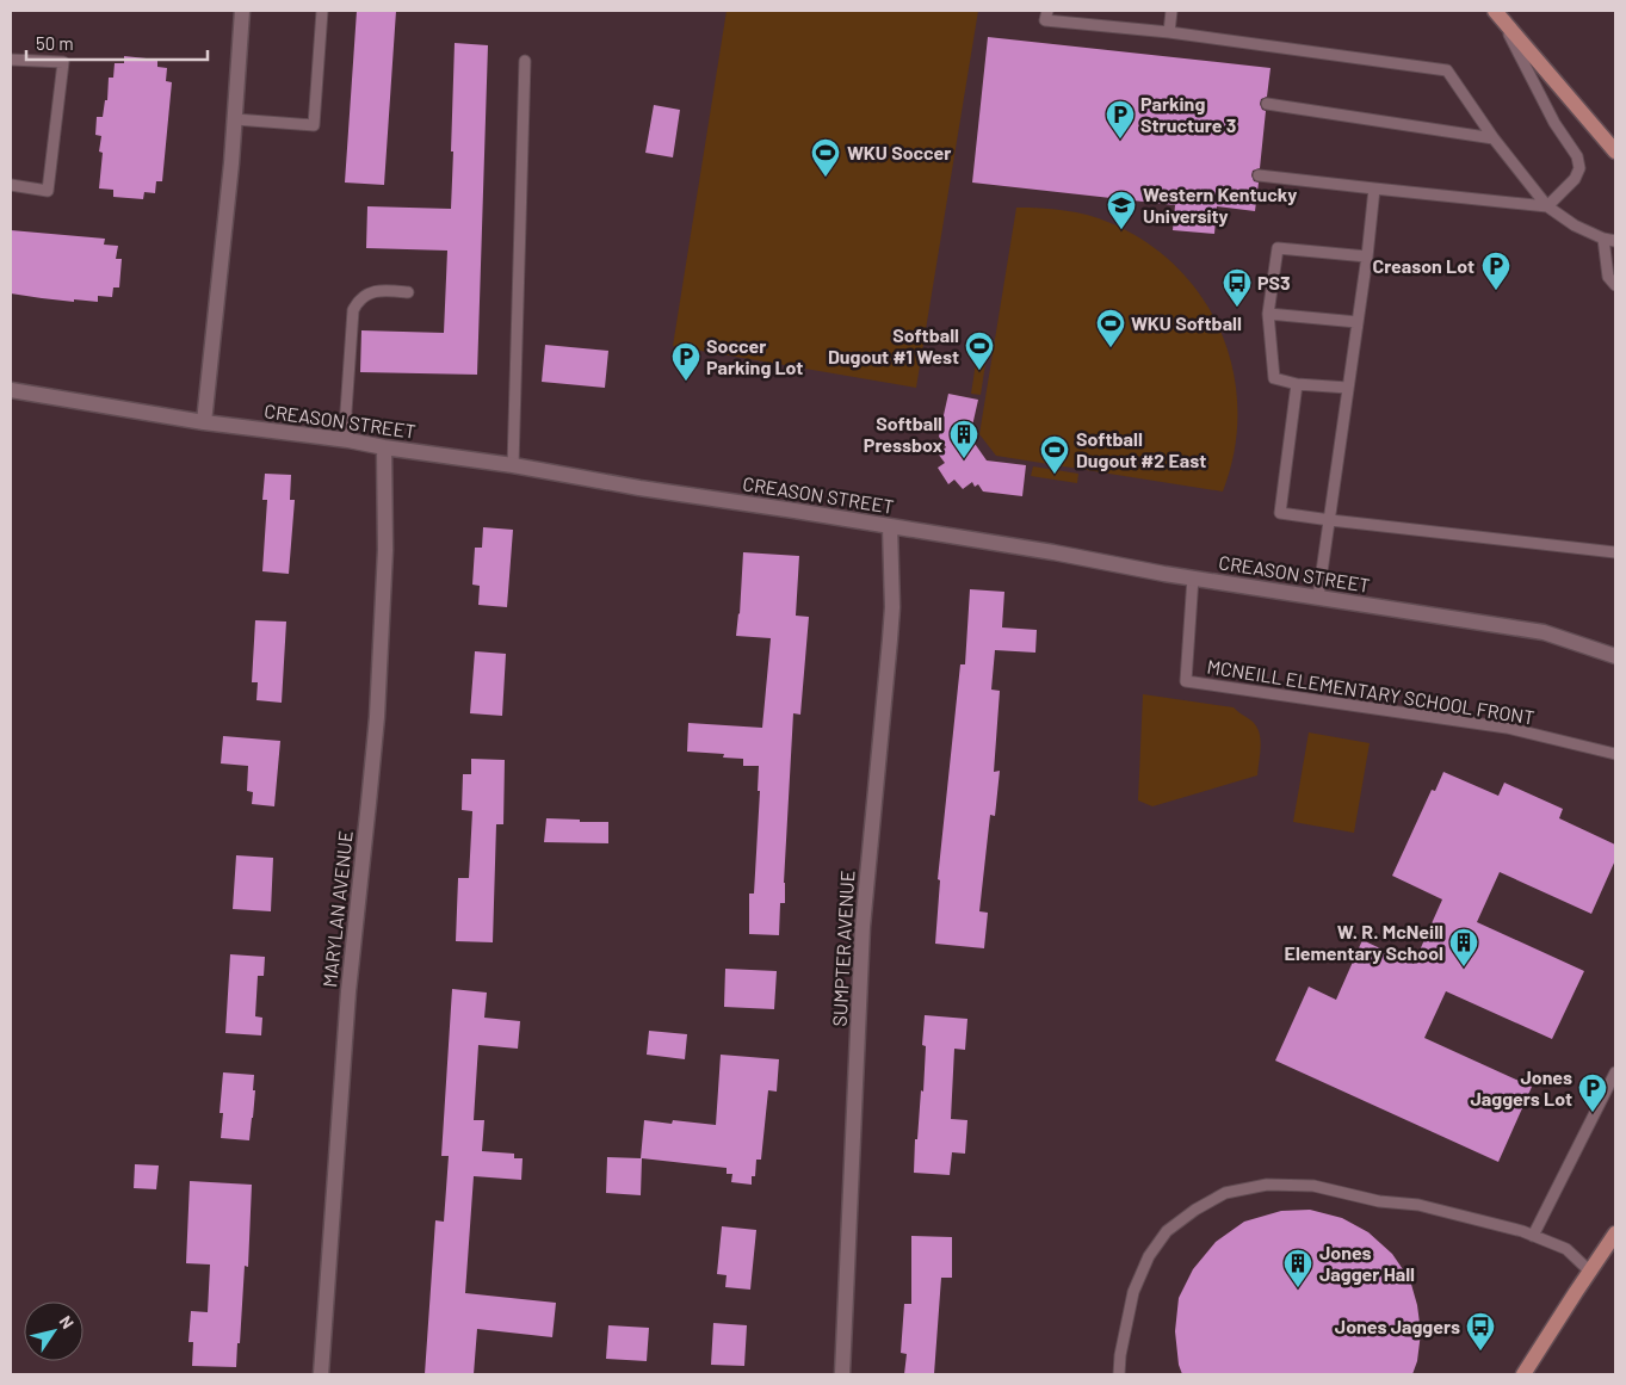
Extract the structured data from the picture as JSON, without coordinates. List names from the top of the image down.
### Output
{
  "streets": {
    "street": ["CREASON STREET", "MARYLAN AVENUE", "SUMPTER AVENUE"],
    "lane": ["MCNEILL ELEMENTARY SCHOOL FRONT"]
  },
  "crossings": [
    ["CREASON STREET", "MCNEILL ELEMENTARY SCHOOL FRONT"],
    ["CREASON STREET", "MARYLAN AVENUE"],
    ["CREASON STREET", "SUMPTER AVENUE"]
  ],
  "places": {
    "parking": [
      "Parking Structure 3",
      "Creason Lot",
      "Soccer Parking Lot",
      "Jones Jaggers Lot"
    ],
    "sports": [
      "WKU Soccer",
      "WKU Softball",
      "Softball Dugout #1 West",
      "Softball Dugout #2 East"
    ],
    "school or university": ["Western Kentucky University"],
    "bus stop": ["PS3", "Jones Jaggers"],
    "building": ["Softball Pressbox", "W. R. McNeill Elementary School", "Jones Jagger Hall"]
  },
  "scale_bar": "50 m",
  "north": "top right"
}
